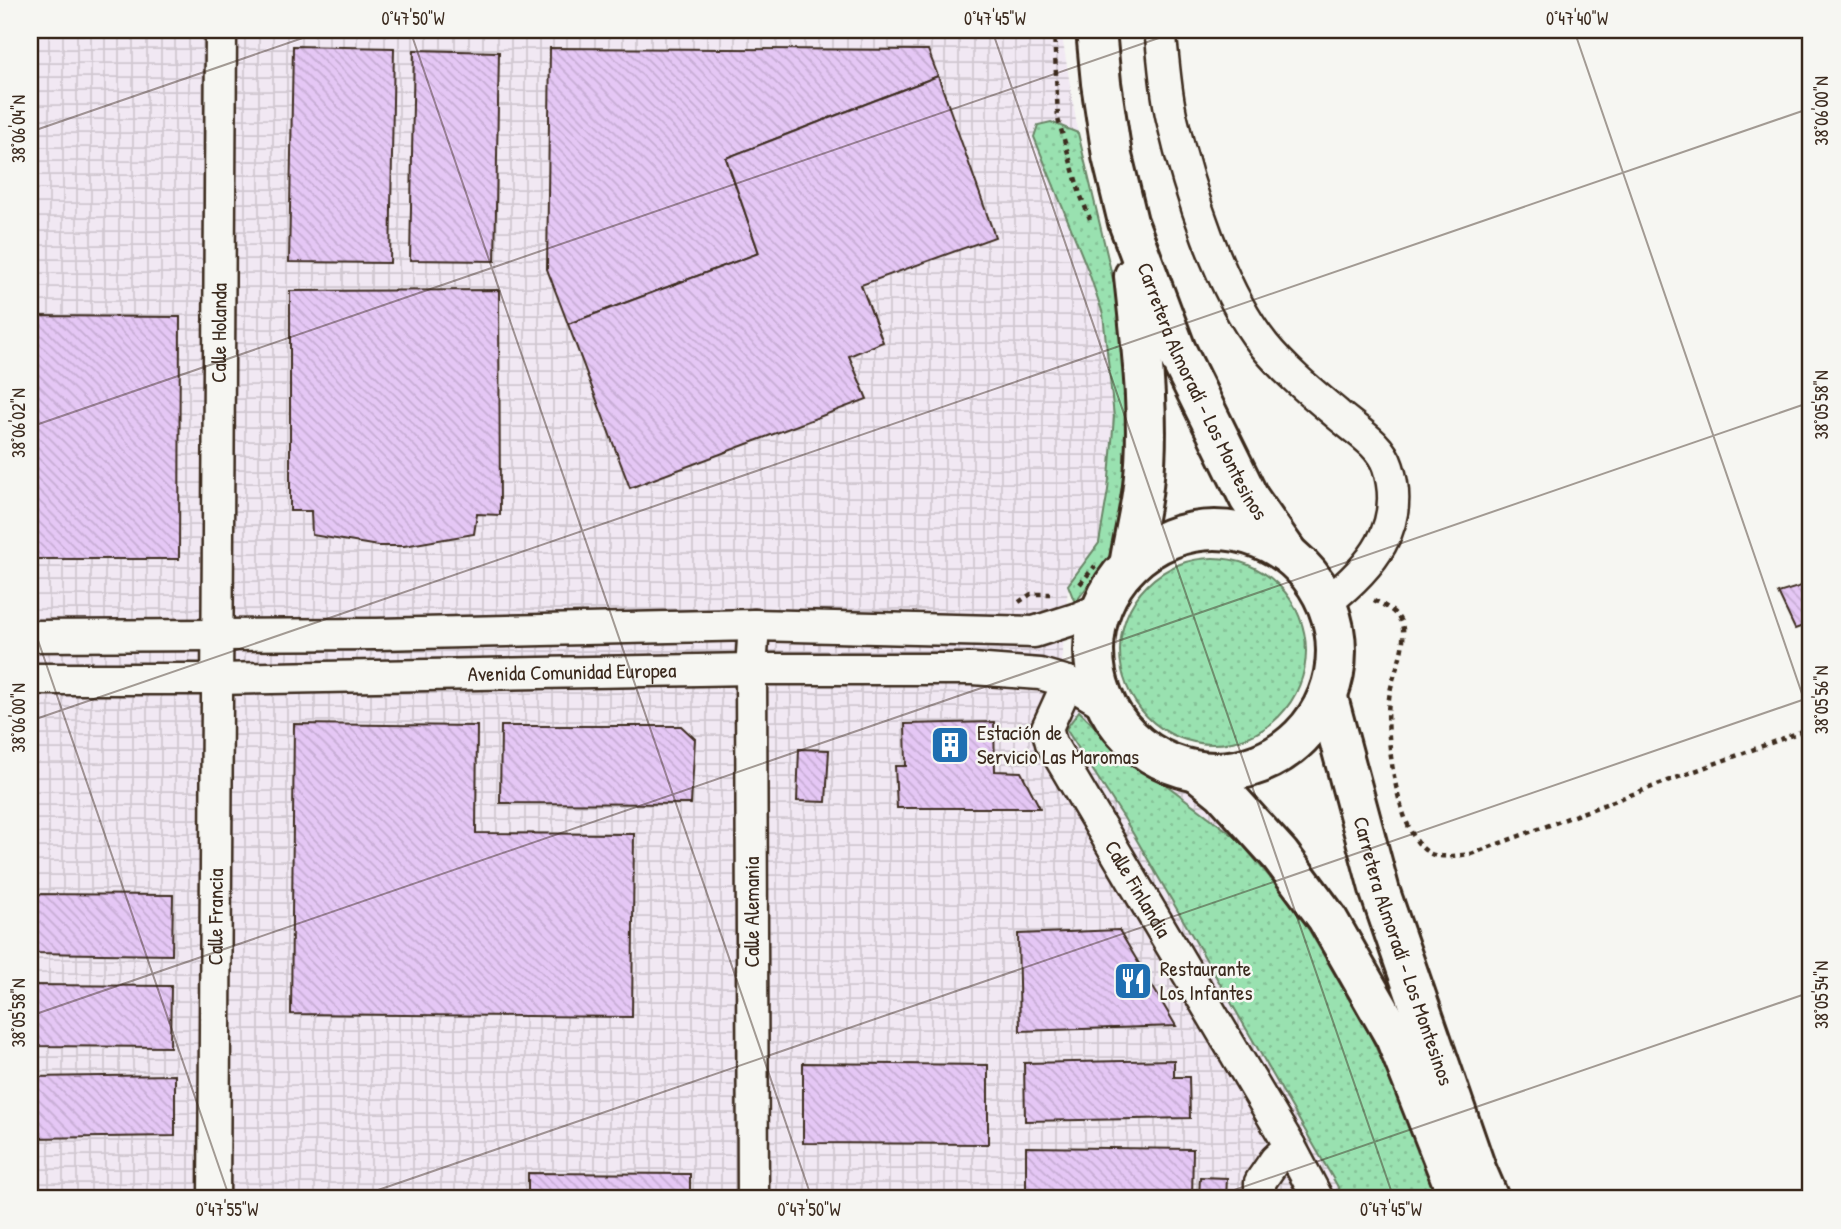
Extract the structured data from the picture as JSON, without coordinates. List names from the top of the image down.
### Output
{
  "streets": {
    "main road": ["Carretera Almoradí - Los Montesinos"],
    "street": [
      "Calle Holanda",
      "Avenida Comunidad Europea",
      "Calle Finlandia",
      "Calle Alemania",
      "Calle Francia"
    ]
  },
  "crossings": [
    ["Calle Holanda", "Avenida Comunidad Europea"],
    ["Calle Holanda", "Calle Francia"],
    ["Carretera Almoradí - Los Montesinos", "Avenida Comunidad Europea"],
    ["Avenida Comunidad Europea", "Calle Alemania"],
    ["Avenida Comunidad Europea", "Calle Francia"]
  ],
  "places": {
    "building": ["Estación de Servicio Las Maromas"],
    "restaurant": ["Restaurante Los Infantes"]
  },
  "coordinates": [
    "0°47'50\"W",
    "0°47'45\"W",
    "0°47'40\"W",
    "38°06'00\"N",
    "38°06'04\"N",
    "38°05'58\"N",
    "38°06'02\"N",
    "38°05'56\"N",
    "38°05'54\"N",
    "0°47'55\"W"
  ]
}
